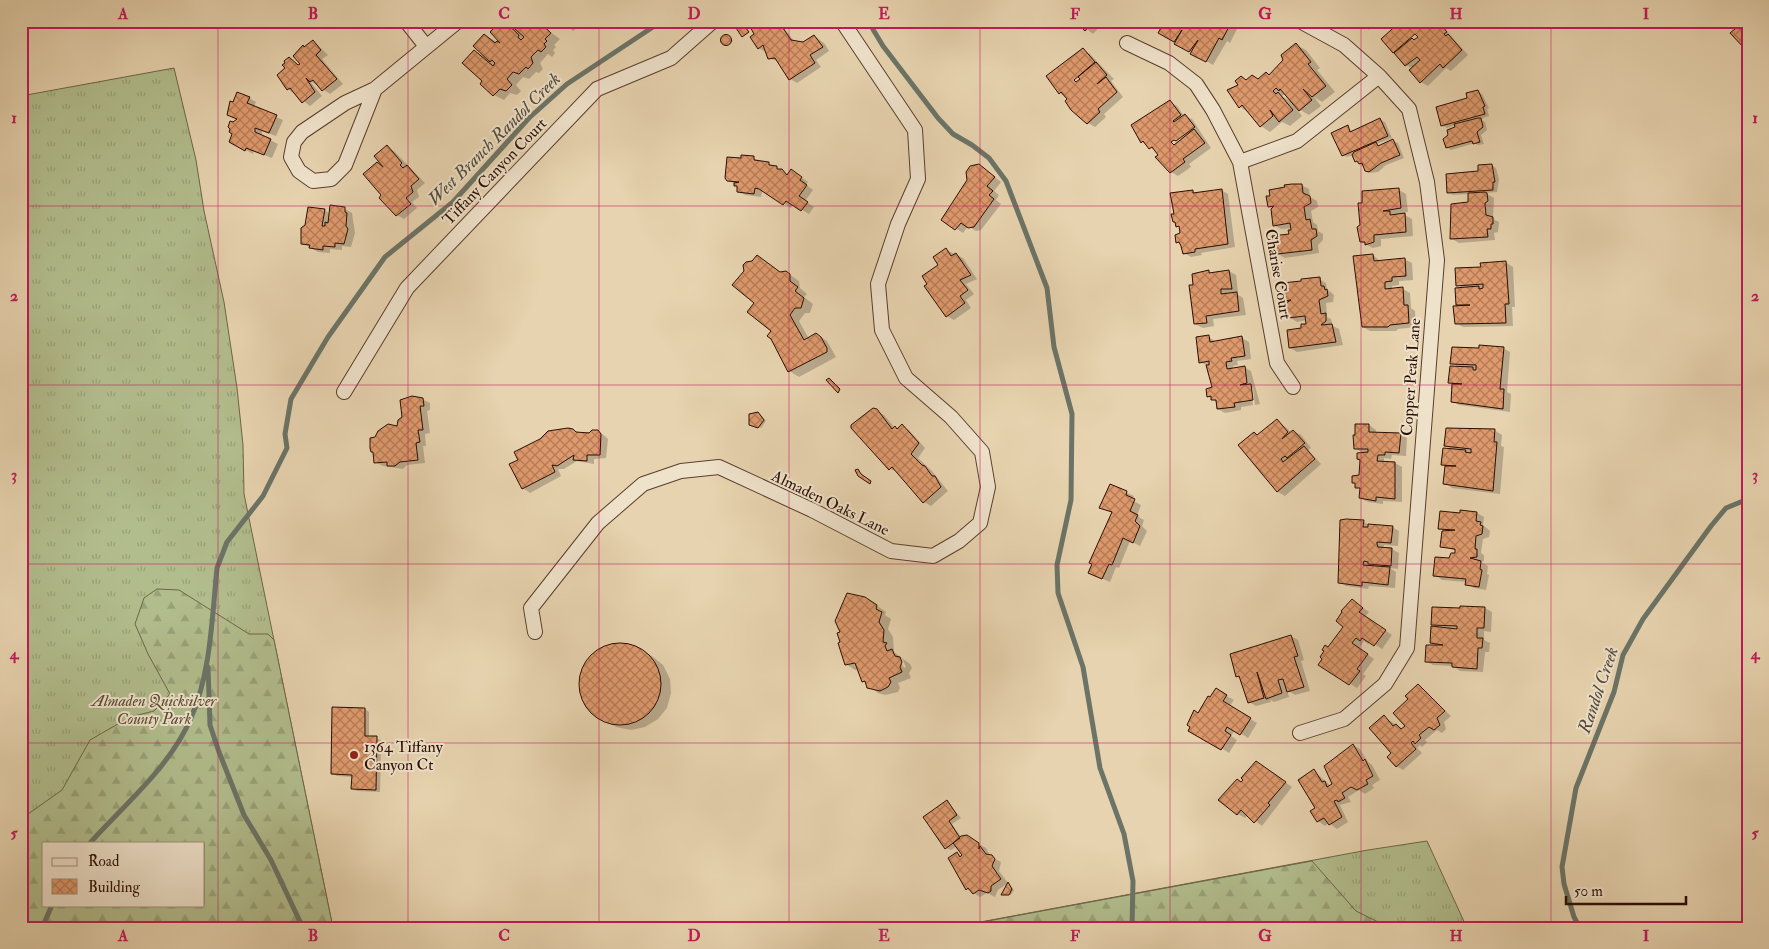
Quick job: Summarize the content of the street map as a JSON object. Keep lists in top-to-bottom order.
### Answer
{
  "streets": {
    "street": [
      "Tiffany Canyon Court",
      "Charise Court",
      "Copper Peak Lane",
      "Almaden Oaks Lane"
    ]
  },
  "water": ["West Branch Randol Creek", "Randol Creek"],
  "parks": ["Almaden Quicksilver County Park"],
  "places": ["1364 Tiffany Canyon Ct"],
  "legend": ["Road", "Building"],
  "scale_bar": "50 m",
  "grid": {
    "columns": [
      "A",
      "B",
      "C",
      "D",
      "E",
      "F",
      "G",
      "H",
      "I"
    ],
    "rows": [
      "1",
      "2",
      "3",
      "4",
      "5"
    ]
  }
}
